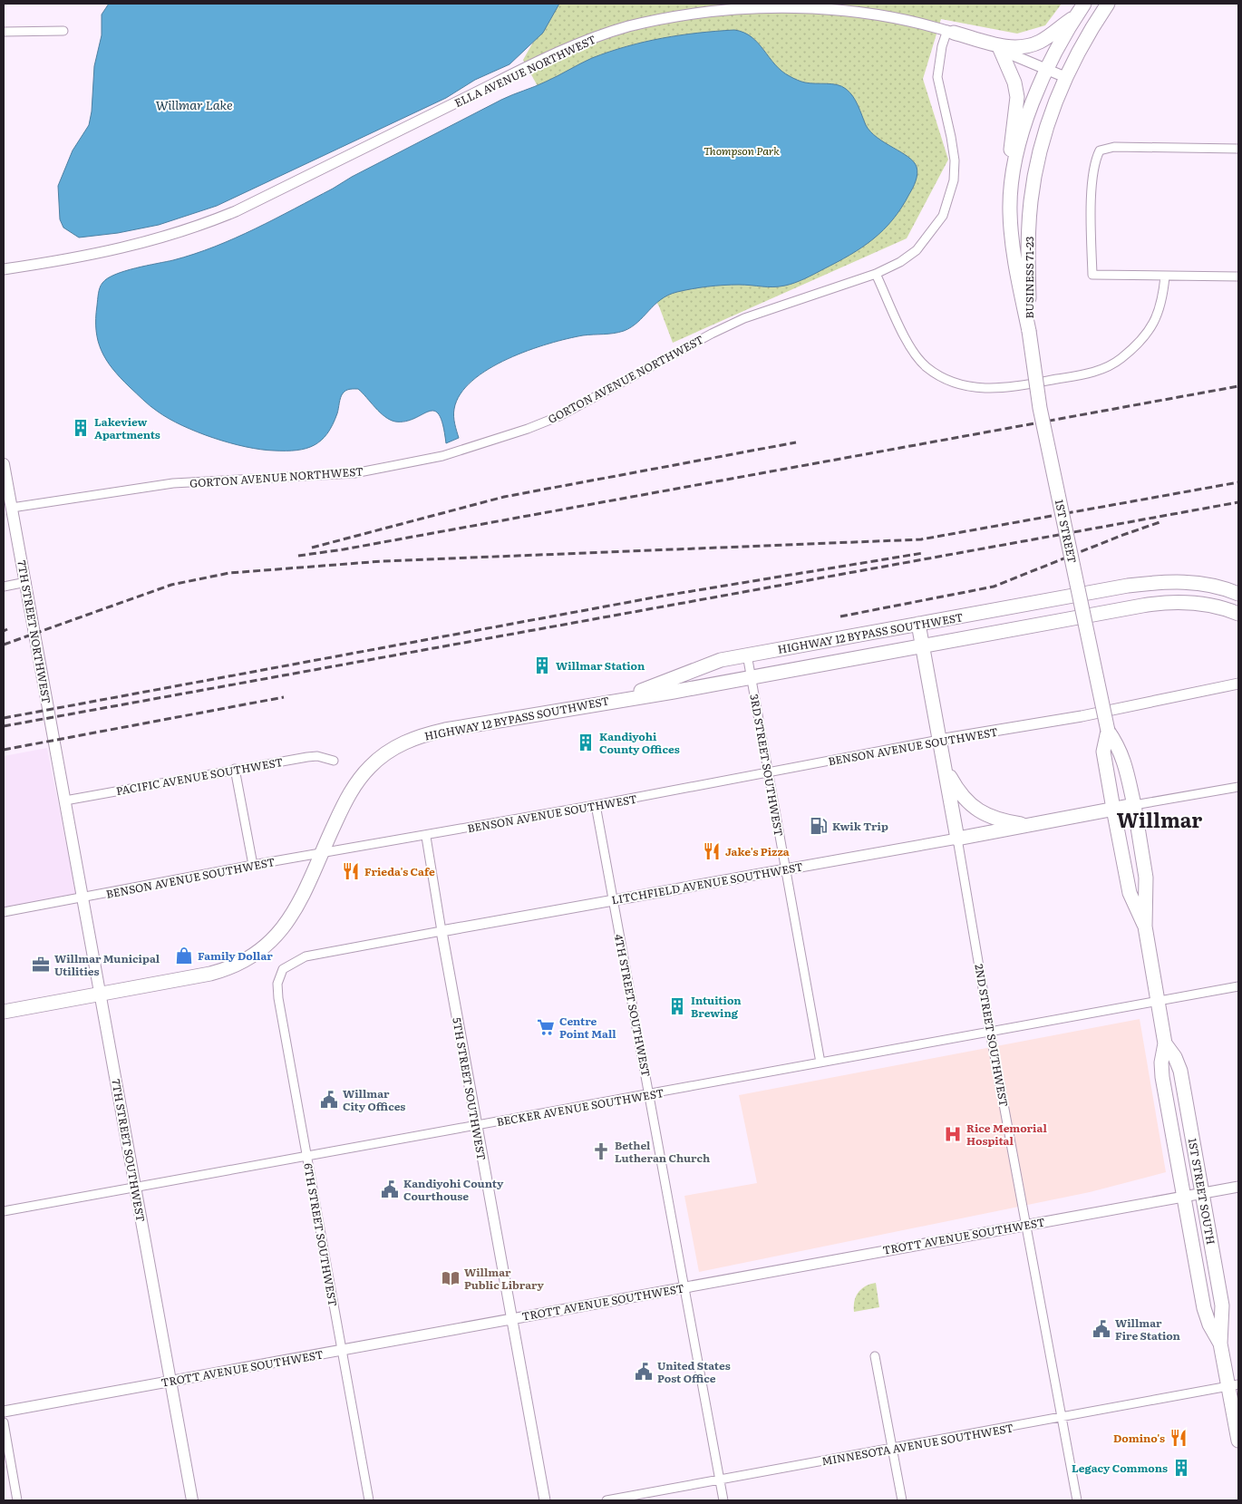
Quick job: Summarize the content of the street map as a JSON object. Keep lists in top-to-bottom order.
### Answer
{
  "streets": {
    "main road": [
      "BUSINESS 71-23",
      "1ST STREET",
      "7TH STREET NORTHWEST",
      "HIGHWAY 12 BYPASS SOUTHWEST",
      "LITCHFIELD AVENUE SOUTHWEST",
      "2ND STREET SOUTHWEST",
      "7TH STREET SOUTHWEST",
      "1ST STREET SOUTH"
    ],
    "street": [
      "ELLA AVENUE NORTHWEST",
      "GORTON AVENUE NORTHWEST",
      "BENSON AVENUE SOUTHWEST",
      "3RD STREET SOUTHWEST",
      "PACIFIC AVENUE SOUTHWEST",
      "4TH STREET SOUTHWEST",
      "5TH STREET SOUTHWEST",
      "BECKER AVENUE SOUTHWEST",
      "6TH STREET SOUTHWEST",
      "TROTT AVENUE SOUTHWEST",
      "MINNESOTA AVENUE SOUTHWEST"
    ]
  },
  "crossings": [
    ["ELLA AVENUE NORTHWEST", "BUSINESS 71-23"],
    ["ELLA AVENUE NORTHWEST", "GORTON AVENUE NORTHWEST"],
    ["BUSINESS 71-23", "1ST STREET"],
    ["GORTON AVENUE NORTHWEST", "7TH STREET NORTHWEST"],
    ["1ST STREET", "LITCHFIELD AVENUE SOUTHWEST"],
    ["1ST STREET", "1ST STREET SOUTH"],
    ["7TH STREET NORTHWEST", "PACIFIC AVENUE SOUTHWEST"],
    ["7TH STREET NORTHWEST", "7TH STREET SOUTHWEST"],
    ["HIGHWAY 12 BYPASS SOUTHWEST", "BENSON AVENUE SOUTHWEST"],
    ["HIGHWAY 12 BYPASS SOUTHWEST", "3RD STREET SOUTHWEST"],
    ["HIGHWAY 12 BYPASS SOUTHWEST", "2ND STREET SOUTHWEST"],
    ["HIGHWAY 12 BYPASS SOUTHWEST", "7TH STREET SOUTHWEST"],
    ["BENSON AVENUE SOUTHWEST", "3RD STREET SOUTHWEST"],
    ["BENSON AVENUE SOUTHWEST", "4TH STREET SOUTHWEST"],
    ["BENSON AVENUE SOUTHWEST", "2ND STREET SOUTHWEST"],
    ["BENSON AVENUE SOUTHWEST", "5TH STREET SOUTHWEST"],
    ["BENSON AVENUE SOUTHWEST", "7TH STREET SOUTHWEST"],
    ["3RD STREET SOUTHWEST", "LITCHFIELD AVENUE SOUTHWEST"],
    ["3RD STREET SOUTHWEST", "BECKER AVENUE SOUTHWEST"],
    ["PACIFIC AVENUE SOUTHWEST", "7TH STREET SOUTHWEST"],
    ["LITCHFIELD AVENUE SOUTHWEST", "4TH STREET SOUTHWEST"],
    ["LITCHFIELD AVENUE SOUTHWEST", "2ND STREET SOUTHWEST"],
    ["LITCHFIELD AVENUE SOUTHWEST", "5TH STREET SOUTHWEST"],
    ["LITCHFIELD AVENUE SOUTHWEST", "1ST STREET SOUTH"],
    ["LITCHFIELD AVENUE SOUTHWEST", "6TH STREET SOUTHWEST"],
    ["4TH STREET SOUTHWEST", "BECKER AVENUE SOUTHWEST"],
    ["4TH STREET SOUTHWEST", "TROTT AVENUE SOUTHWEST"],
    ["4TH STREET SOUTHWEST", "MINNESOTA AVENUE SOUTHWEST"],
    ["2ND STREET SOUTHWEST", "BECKER AVENUE SOUTHWEST"],
    ["2ND STREET SOUTHWEST", "TROTT AVENUE SOUTHWEST"],
    ["2ND STREET SOUTHWEST", "MINNESOTA AVENUE SOUTHWEST"],
    ["5TH STREET SOUTHWEST", "BECKER AVENUE SOUTHWEST"],
    ["5TH STREET SOUTHWEST", "TROTT AVENUE SOUTHWEST"],
    ["BECKER AVENUE SOUTHWEST", "7TH STREET SOUTHWEST"],
    ["BECKER AVENUE SOUTHWEST", "1ST STREET SOUTH"],
    ["BECKER AVENUE SOUTHWEST", "6TH STREET SOUTHWEST"],
    ["7TH STREET SOUTHWEST", "TROTT AVENUE SOUTHWEST"],
    ["1ST STREET SOUTH", "TROTT AVENUE SOUTHWEST"],
    ["1ST STREET SOUTH", "MINNESOTA AVENUE SOUTHWEST"],
    ["6TH STREET SOUTHWEST", "TROTT AVENUE SOUTHWEST"]
  ],
  "districts": ["Willmar"],
  "water": ["Willmar Lake"],
  "parks": ["Thompson Park"],
  "places": {
    "building": [
      "Lakeview Apartments",
      "Willmar Station",
      "Kandiyohi County Offices",
      "Intuition Brewing",
      "Legacy Commons"
    ],
    "fuel station": ["Kwik Trip"],
    "restaurant": ["Jake's Pizza", "Frieda's Cafe", "Domino's"],
    "shop": ["Family Dollar"],
    "office": ["Willmar Municipal Utilities"],
    "supermarket": ["Centre Point Mall"],
    "public building": [
      "Willmar City Offices",
      "Kandiyohi County Courthouse",
      "Willmar Fire Station",
      "United States Post Office"
    ],
    "hospital": ["Rice Memorial Hospital"],
    "church": ["Bethel Lutheran Church"],
    "library": ["Willmar Public Library"]
  }
}
